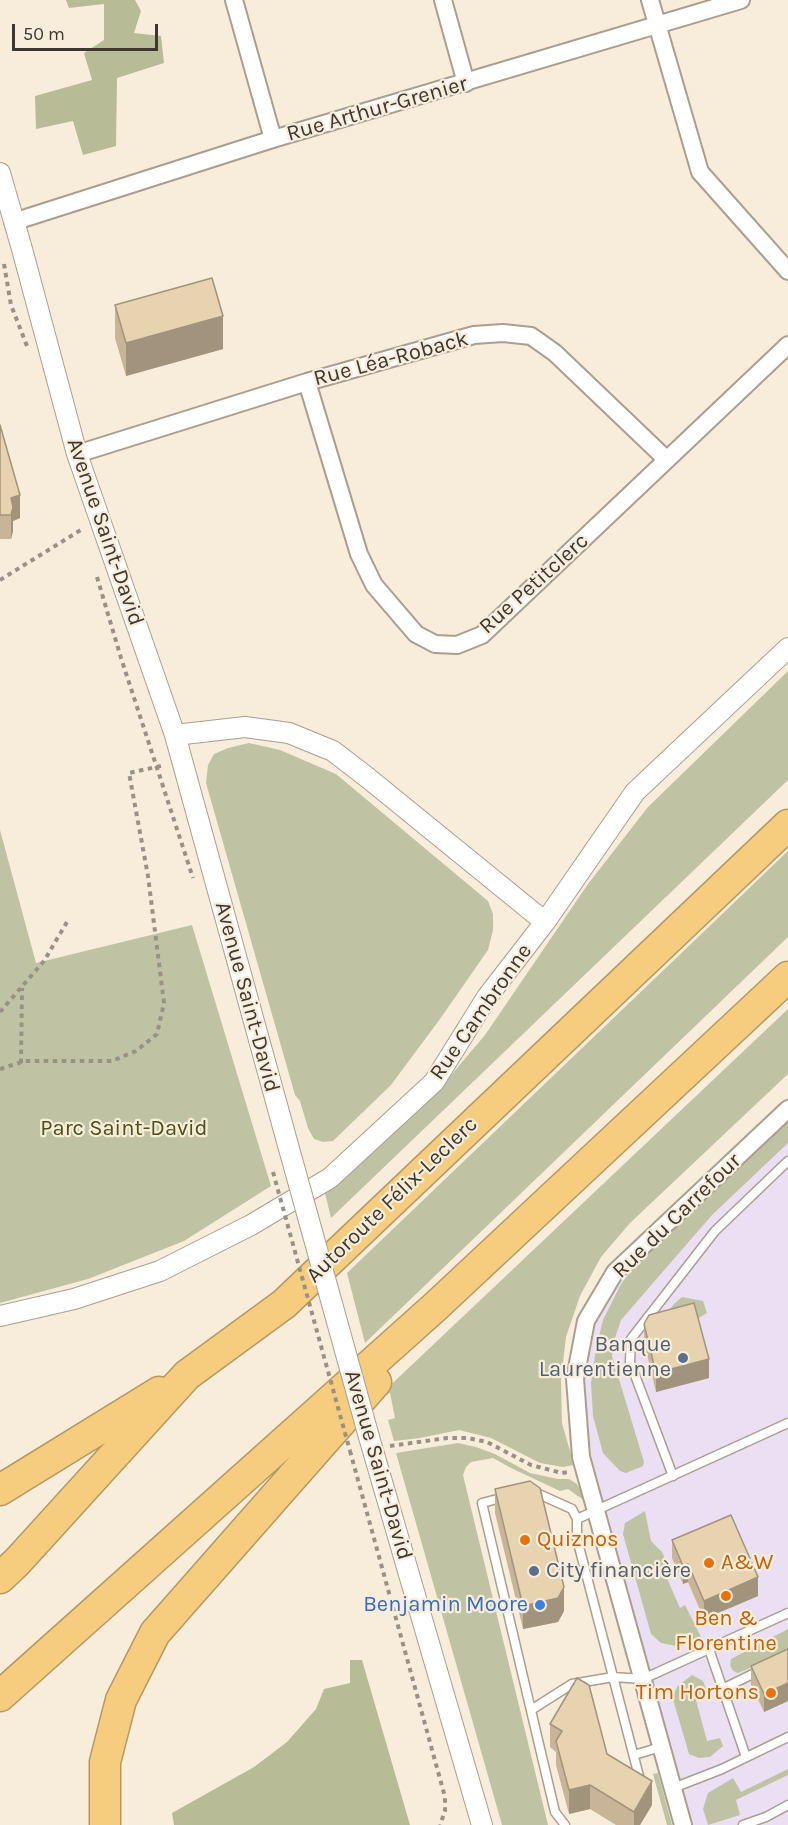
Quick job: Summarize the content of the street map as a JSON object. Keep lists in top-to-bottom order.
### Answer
{
  "streets": {
    "highway": ["Autoroute Félix-Leclerc"],
    "street": [
      "Rue Arthur-Grenier",
      "Rue Léa-Roback",
      "Avenue Saint-David",
      "Rue Petitclerc",
      "Rue Cambronne",
      "Rue du Carrefour"
    ]
  },
  "crossings": [
    ["Rue Arthur-Grenier", "Avenue Saint-David"],
    ["Rue Léa-Roback", "Avenue Saint-David"],
    ["Rue Léa-Roback", "Rue Petitclerc"]
  ],
  "parks": ["Parc Saint-David"],
  "places": [
    "Banque Laurentienne",
    "Quiznos",
    "A&W",
    "City financière",
    "Ben & Florentine",
    "Benjamin Moore",
    "Tim Hortons"
  ],
  "scale_bar": "50 m"
}
